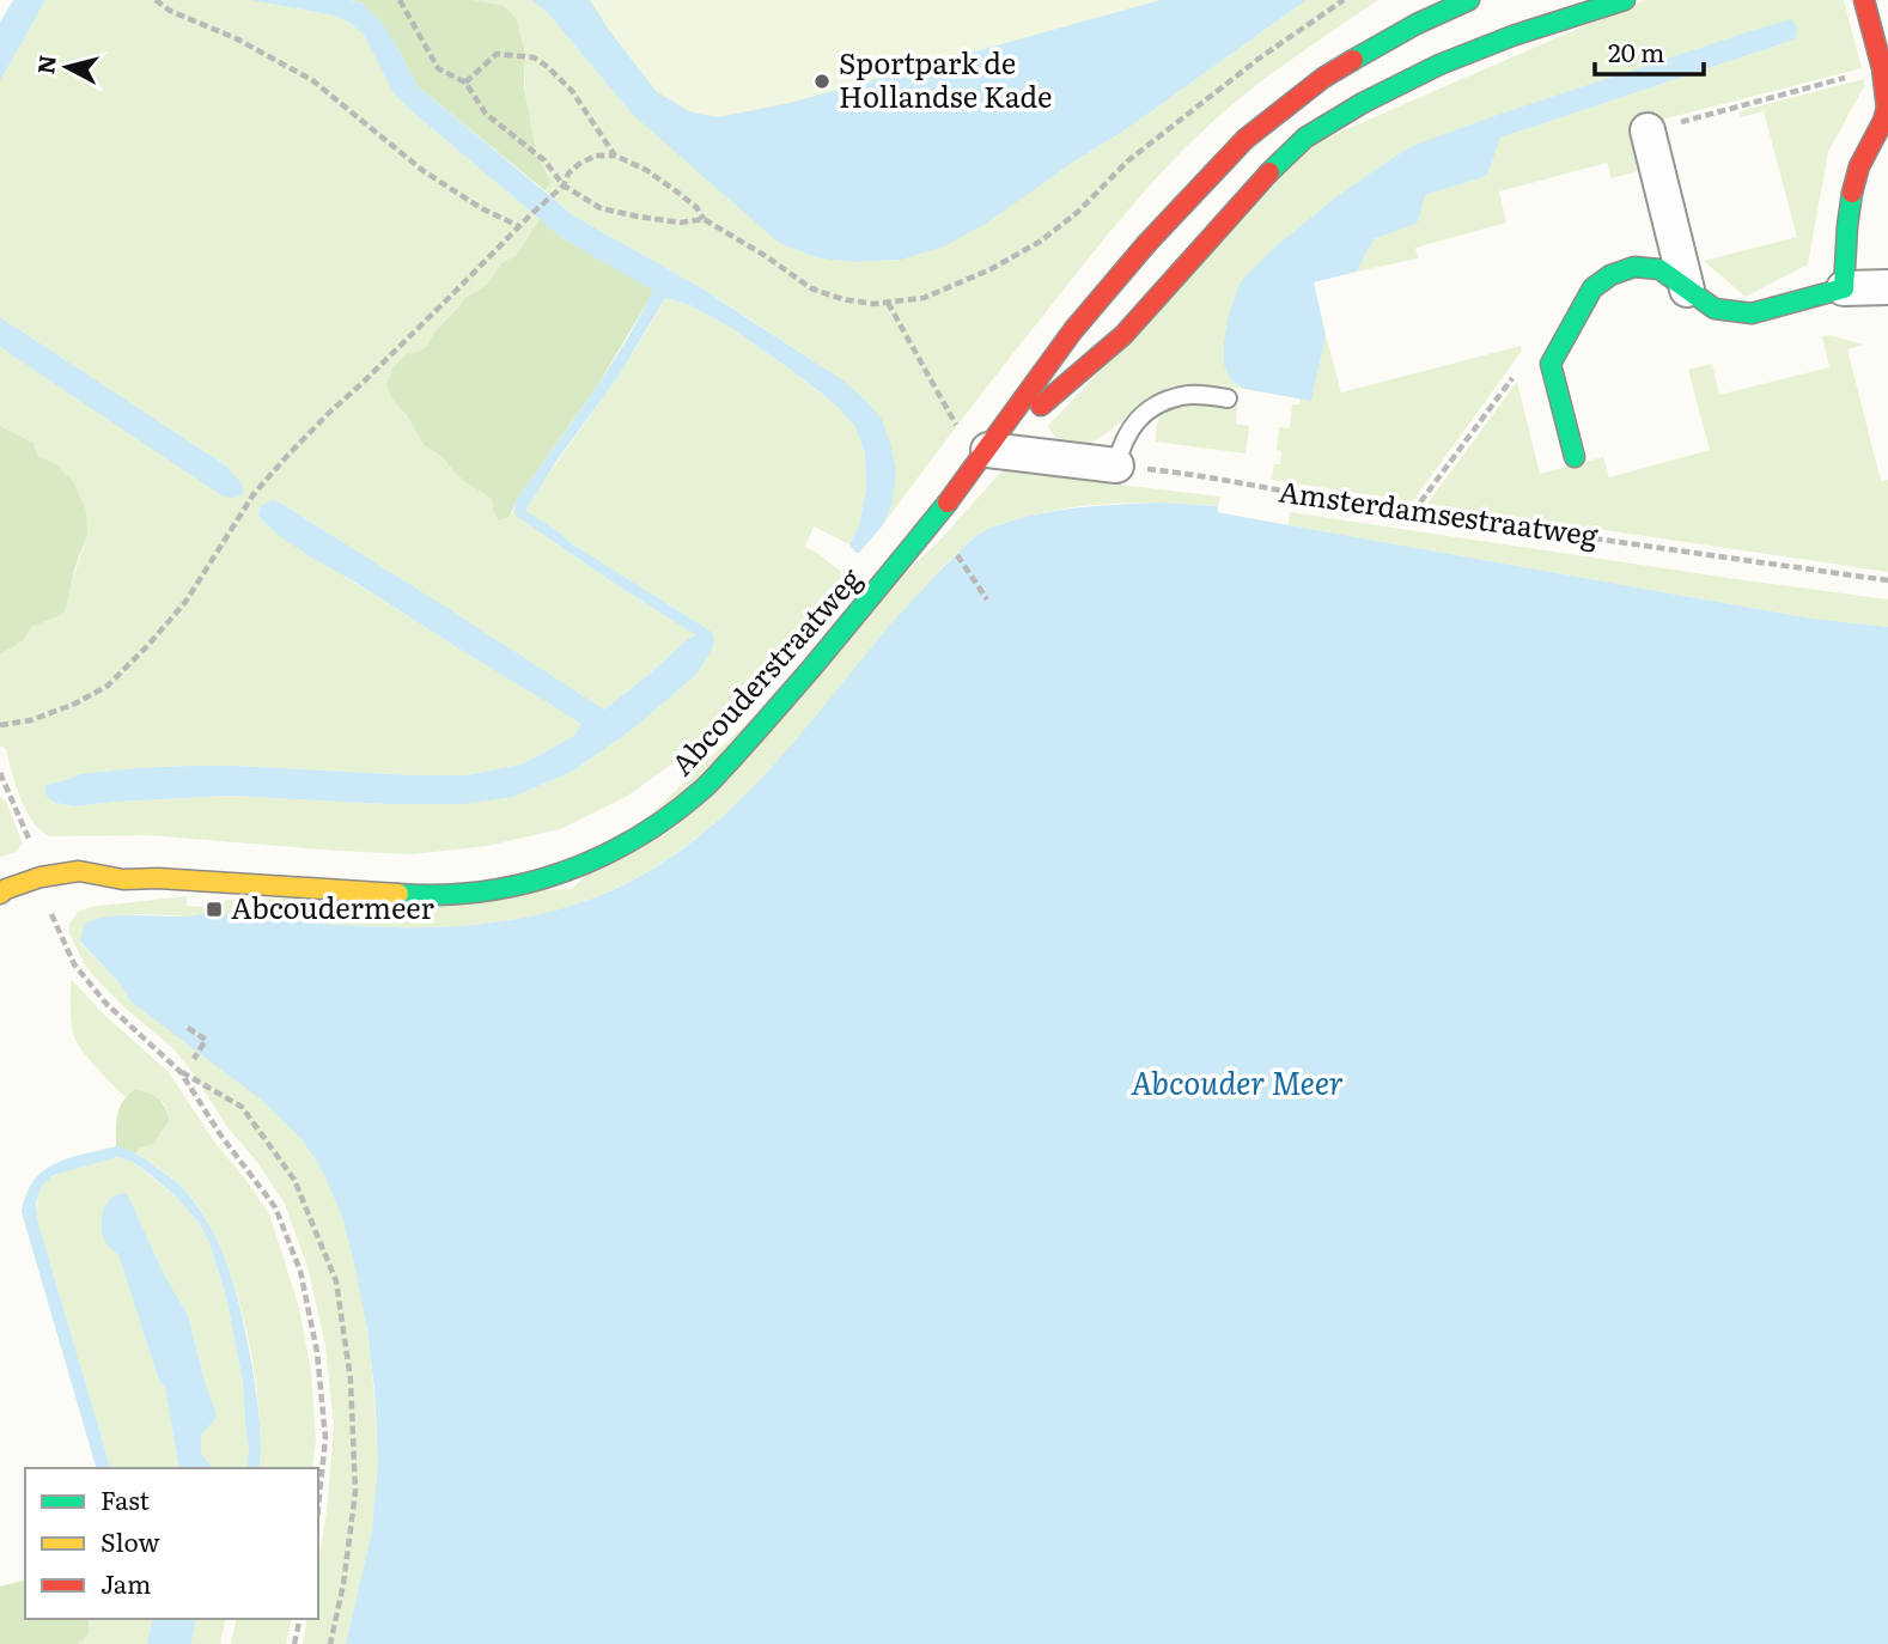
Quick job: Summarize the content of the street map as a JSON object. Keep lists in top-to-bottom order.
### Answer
{
  "streets": {
    "street": ["Abcouderstraatweg"],
    "path": ["Amsterdamsestraatweg"]
  },
  "water": ["Abcouder Meer"],
  "places": {
    "other": ["Sportpark de Hollandse Kade"],
    "transit": ["Abcoudermeer"]
  },
  "legend": ["Fast", "Slow", "Jam"],
  "scale_bar": "20 m",
  "north": "left"
}
